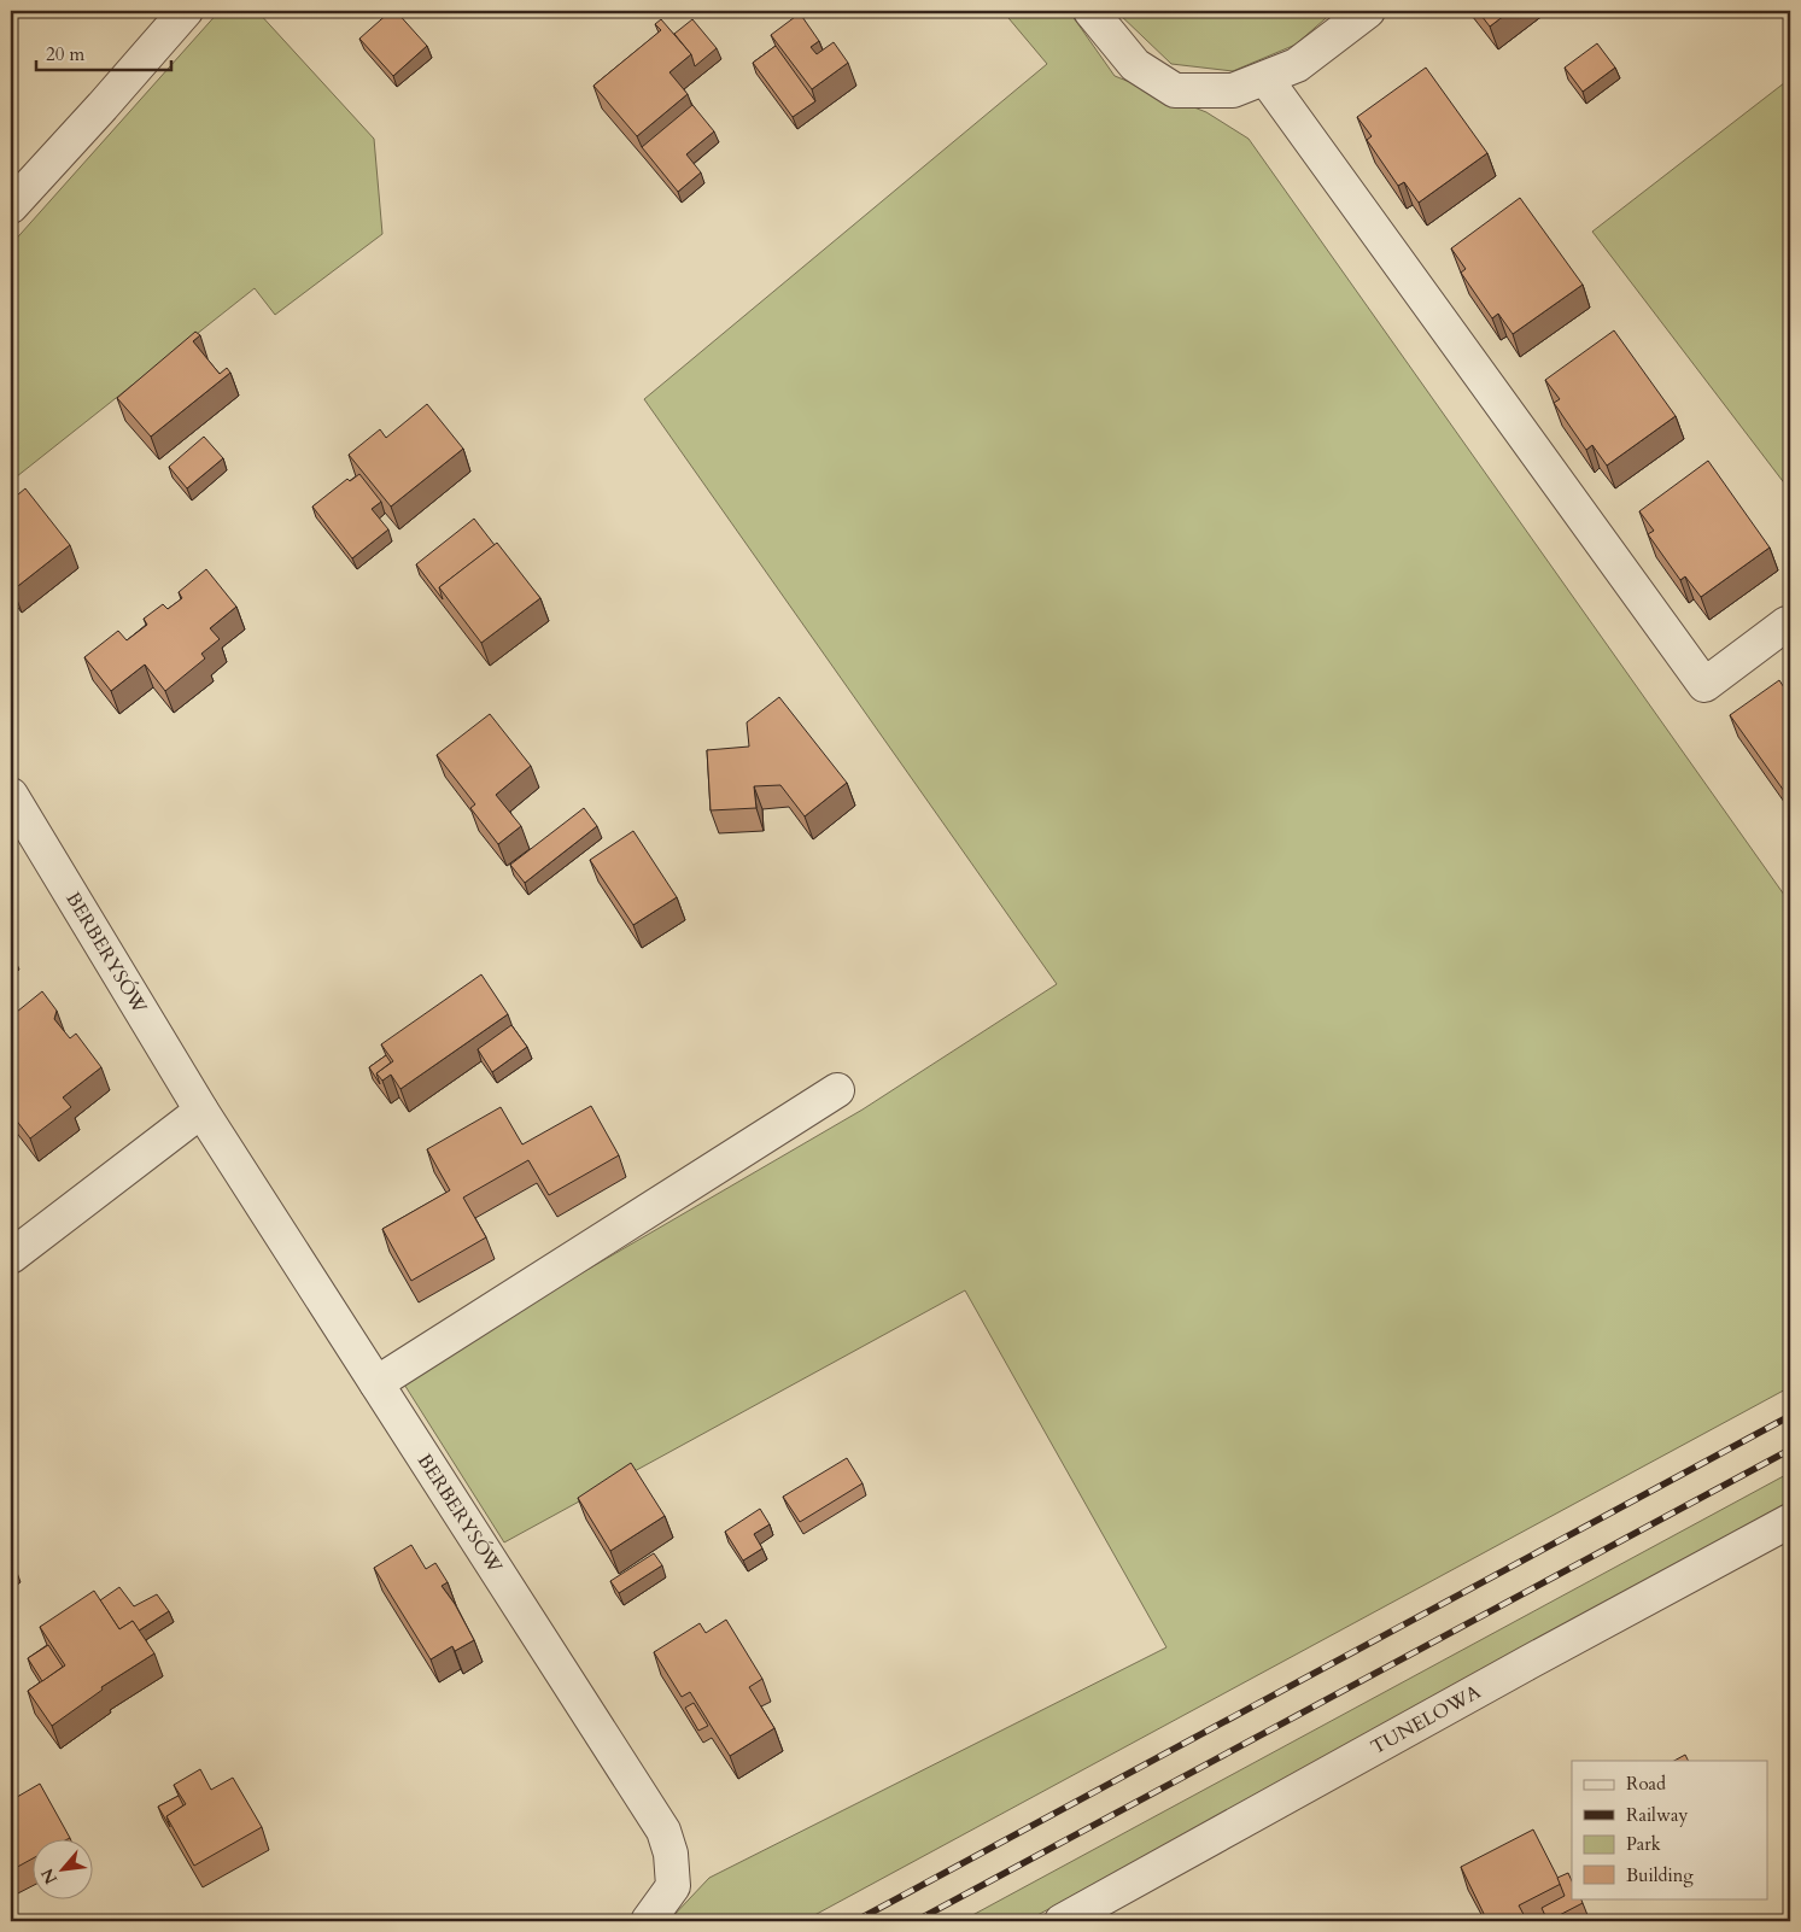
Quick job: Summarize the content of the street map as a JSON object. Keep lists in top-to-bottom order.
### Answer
{
  "streets": {
    "street": ["BERBERYSÓW", "TUNELOWA"]
  },
  "legend": [
    "Road",
    "Railway",
    "Park",
    "Building"
  ],
  "scale_bar": "20 m",
  "north": "bottom left"
}
